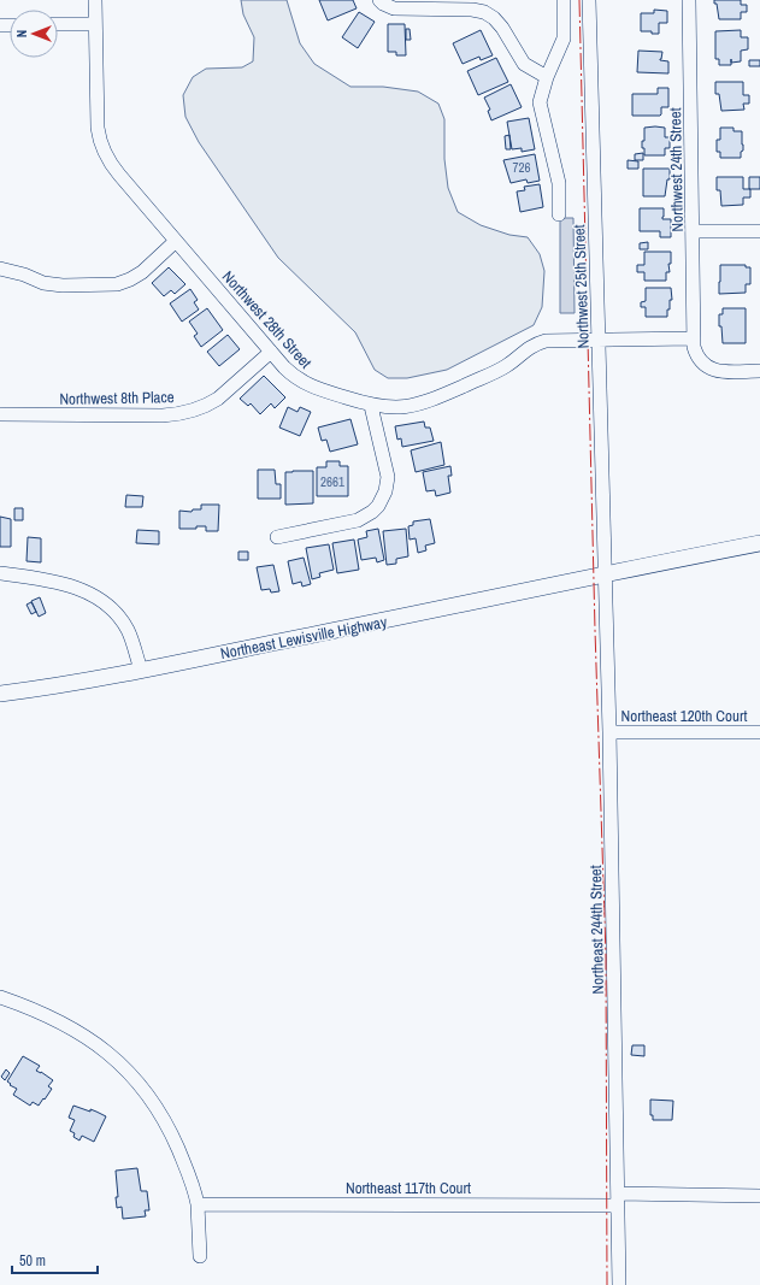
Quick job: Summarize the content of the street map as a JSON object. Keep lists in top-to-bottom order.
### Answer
{
  "streets": {
    "main road": ["Northeast Lewisville Highway"],
    "street": [
      "Northwest 24th Street",
      "Northwest 25th Street",
      "Northwest 28th Street",
      "Northwest 8th Place",
      "Northeast 120th Court",
      "Northeast 244th Street",
      "Northeast 117th Court"
    ]
  },
  "crossings": [
    ["Northwest 24th Street", "Northwest 28th Street"],
    ["Northwest 25th Street", "Northwest 28th Street"],
    ["Northwest 25th Street", "Northeast Lewisville Highway"],
    ["Northwest 25th Street", "Northeast 244th Street"],
    ["Northwest 28th Street", "Northwest 8th Place"],
    ["Northeast Lewisville Highway", "Northeast 244th Street"],
    ["Northeast 120th Court", "Northeast 244th Street"],
    ["Northeast 244th Street", "Northeast 117th Court"]
  ],
  "house_numbers": ["726", "2661"],
  "scale_bar": "50 m",
  "north": "left"
}
